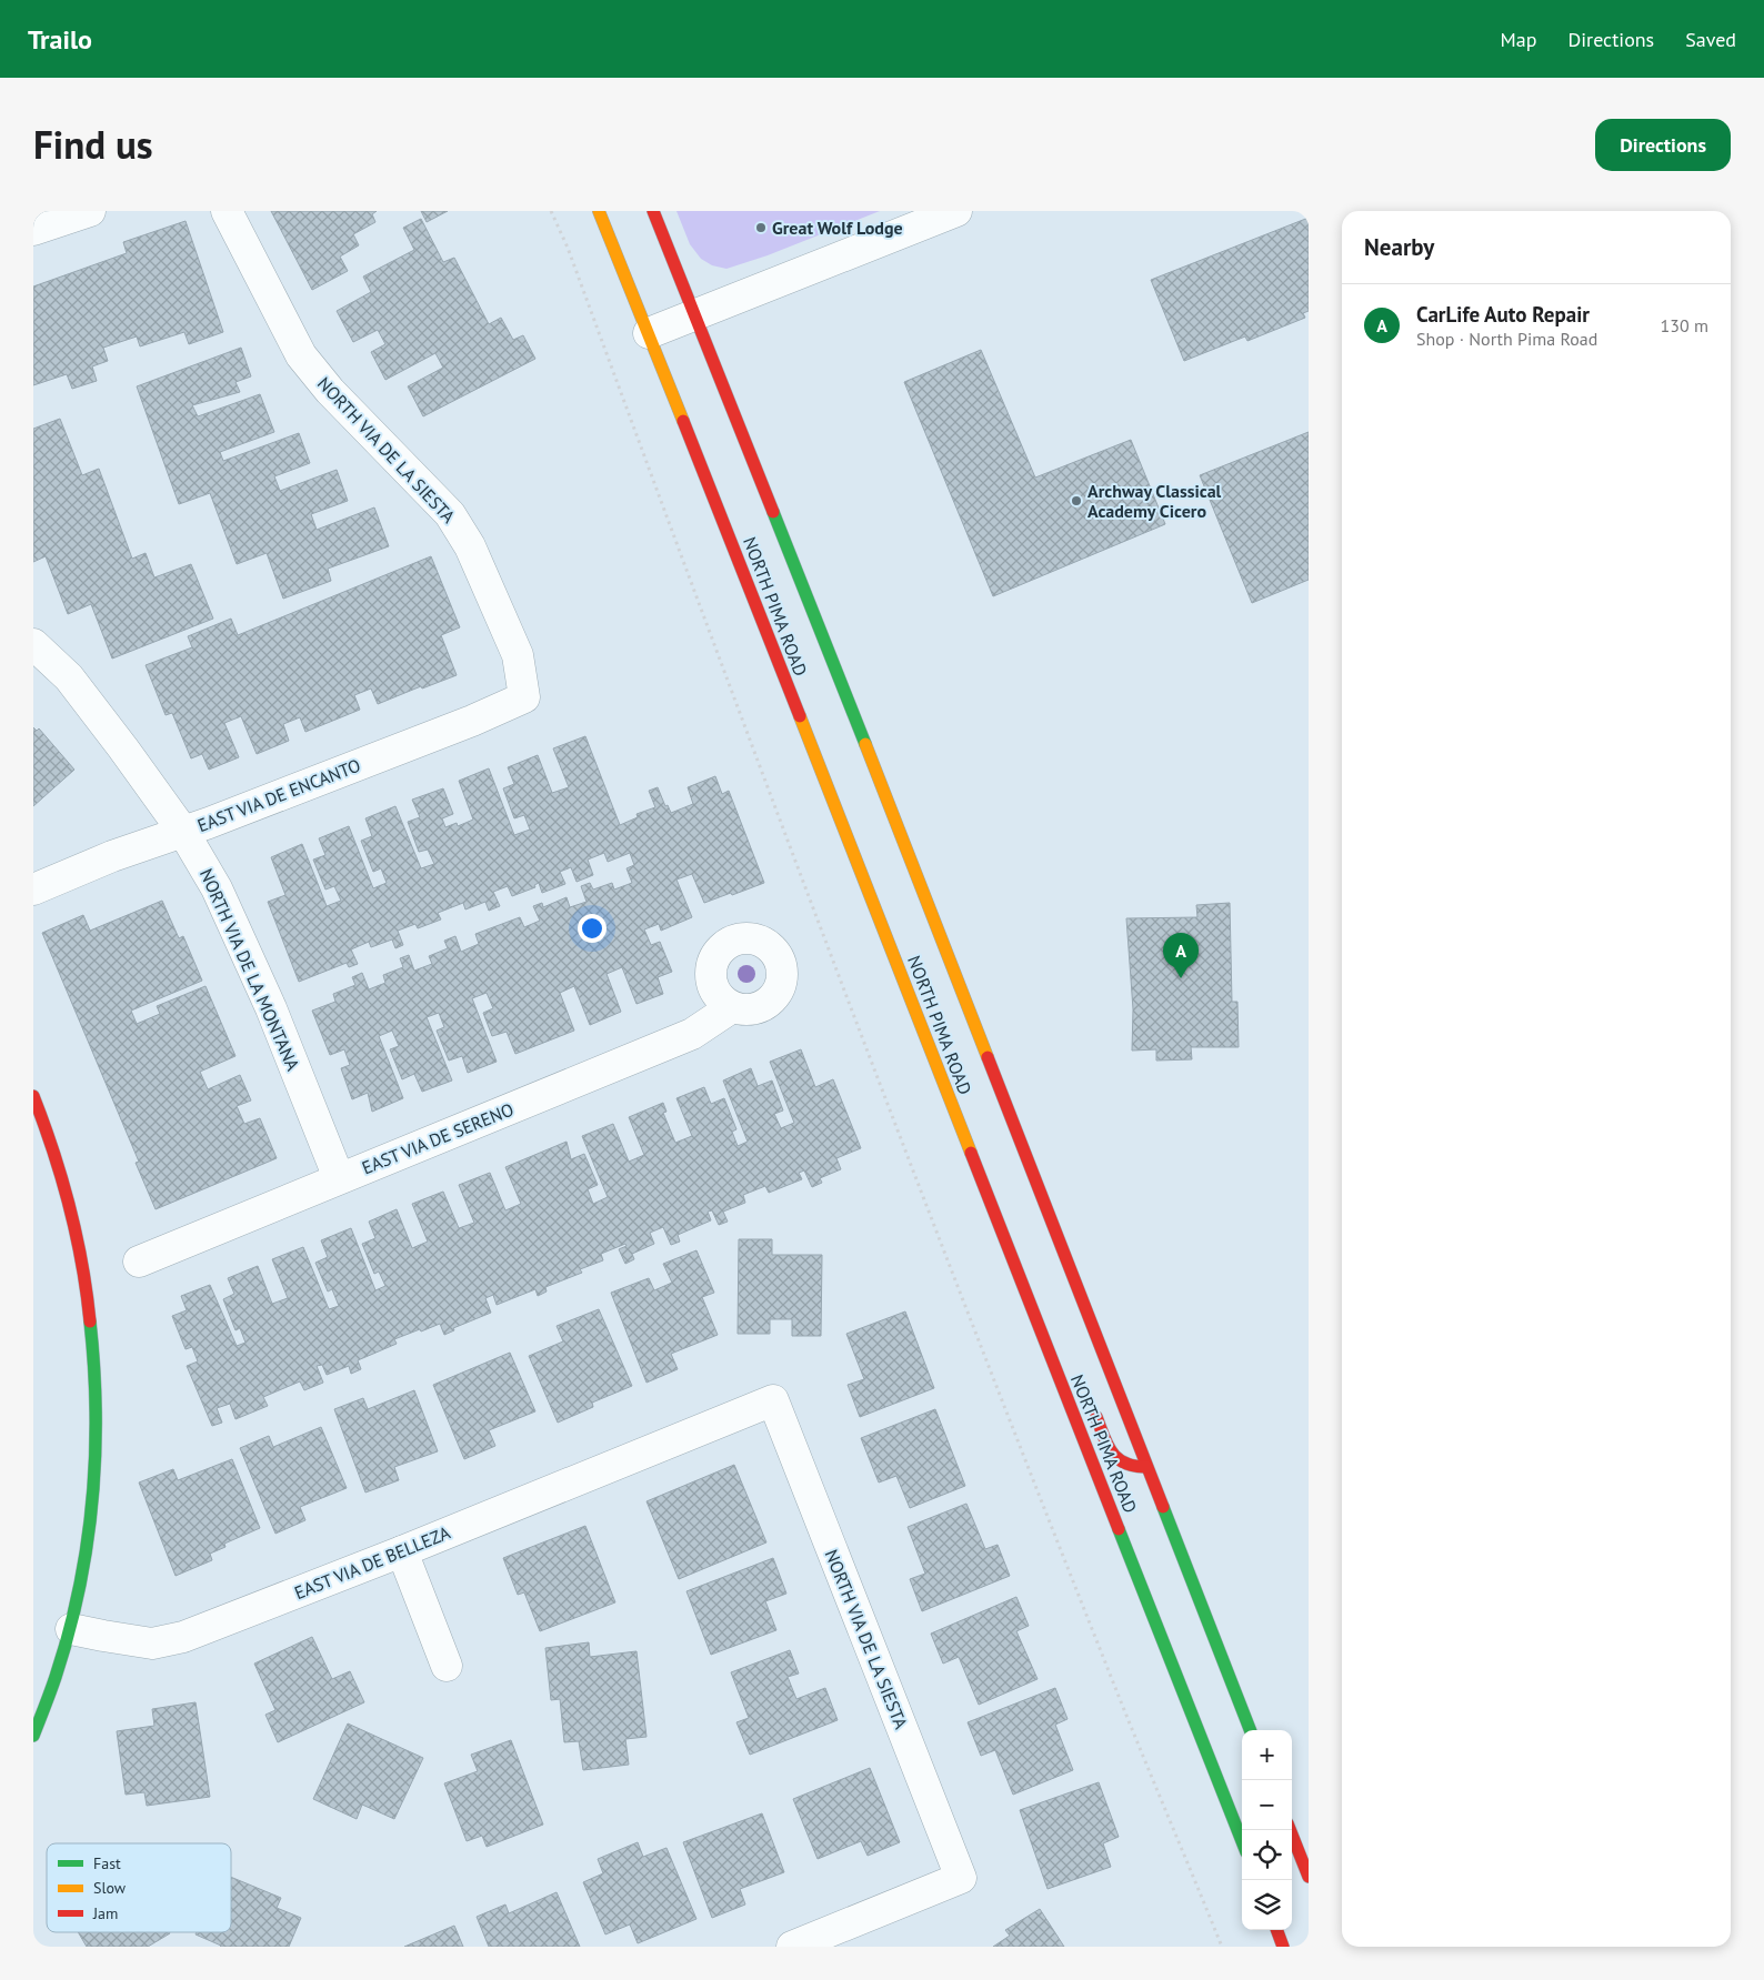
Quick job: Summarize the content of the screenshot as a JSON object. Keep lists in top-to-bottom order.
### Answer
{
  "streets": {
    "main road": ["NORTH PIMA ROAD"],
    "street": [
      "NORTH VIA DE LA SIESTA",
      "EAST VIA DE ENCANTO",
      "NORTH VIA DE LA MONTANA",
      "EAST VIA DE SERENO",
      "EAST VIA DE BELLEZA"
    ]
  },
  "crossings": [
    ["NORTH VIA DE LA SIESTA", "EAST VIA DE ENCANTO"],
    ["NORTH VIA DE LA SIESTA", "EAST VIA DE BELLEZA"],
    ["EAST VIA DE ENCANTO", "NORTH VIA DE LA MONTANA"],
    ["NORTH VIA DE LA MONTANA", "EAST VIA DE SERENO"]
  ],
  "places": ["Great Wolf Lodge", "Archway Classical Academy Cicero"],
  "legend": ["Fast", "Slow", "Jam"],
  "page": {
    "header": "Trailo",
    "nav": ["Map", "Directions", "Saved"],
    "title": "Find us",
    "buttons": "Directions",
    "heading": "Nearby",
    "list": [
      {
        "mark": "A",
        "name": "CarLife Auto Repair",
        "note": "Shop · North Pima Road",
        "value": "130 m"
      }
    ],
    "pins": "A",
    "map_buttons": ["+", "−"]
  }
}
